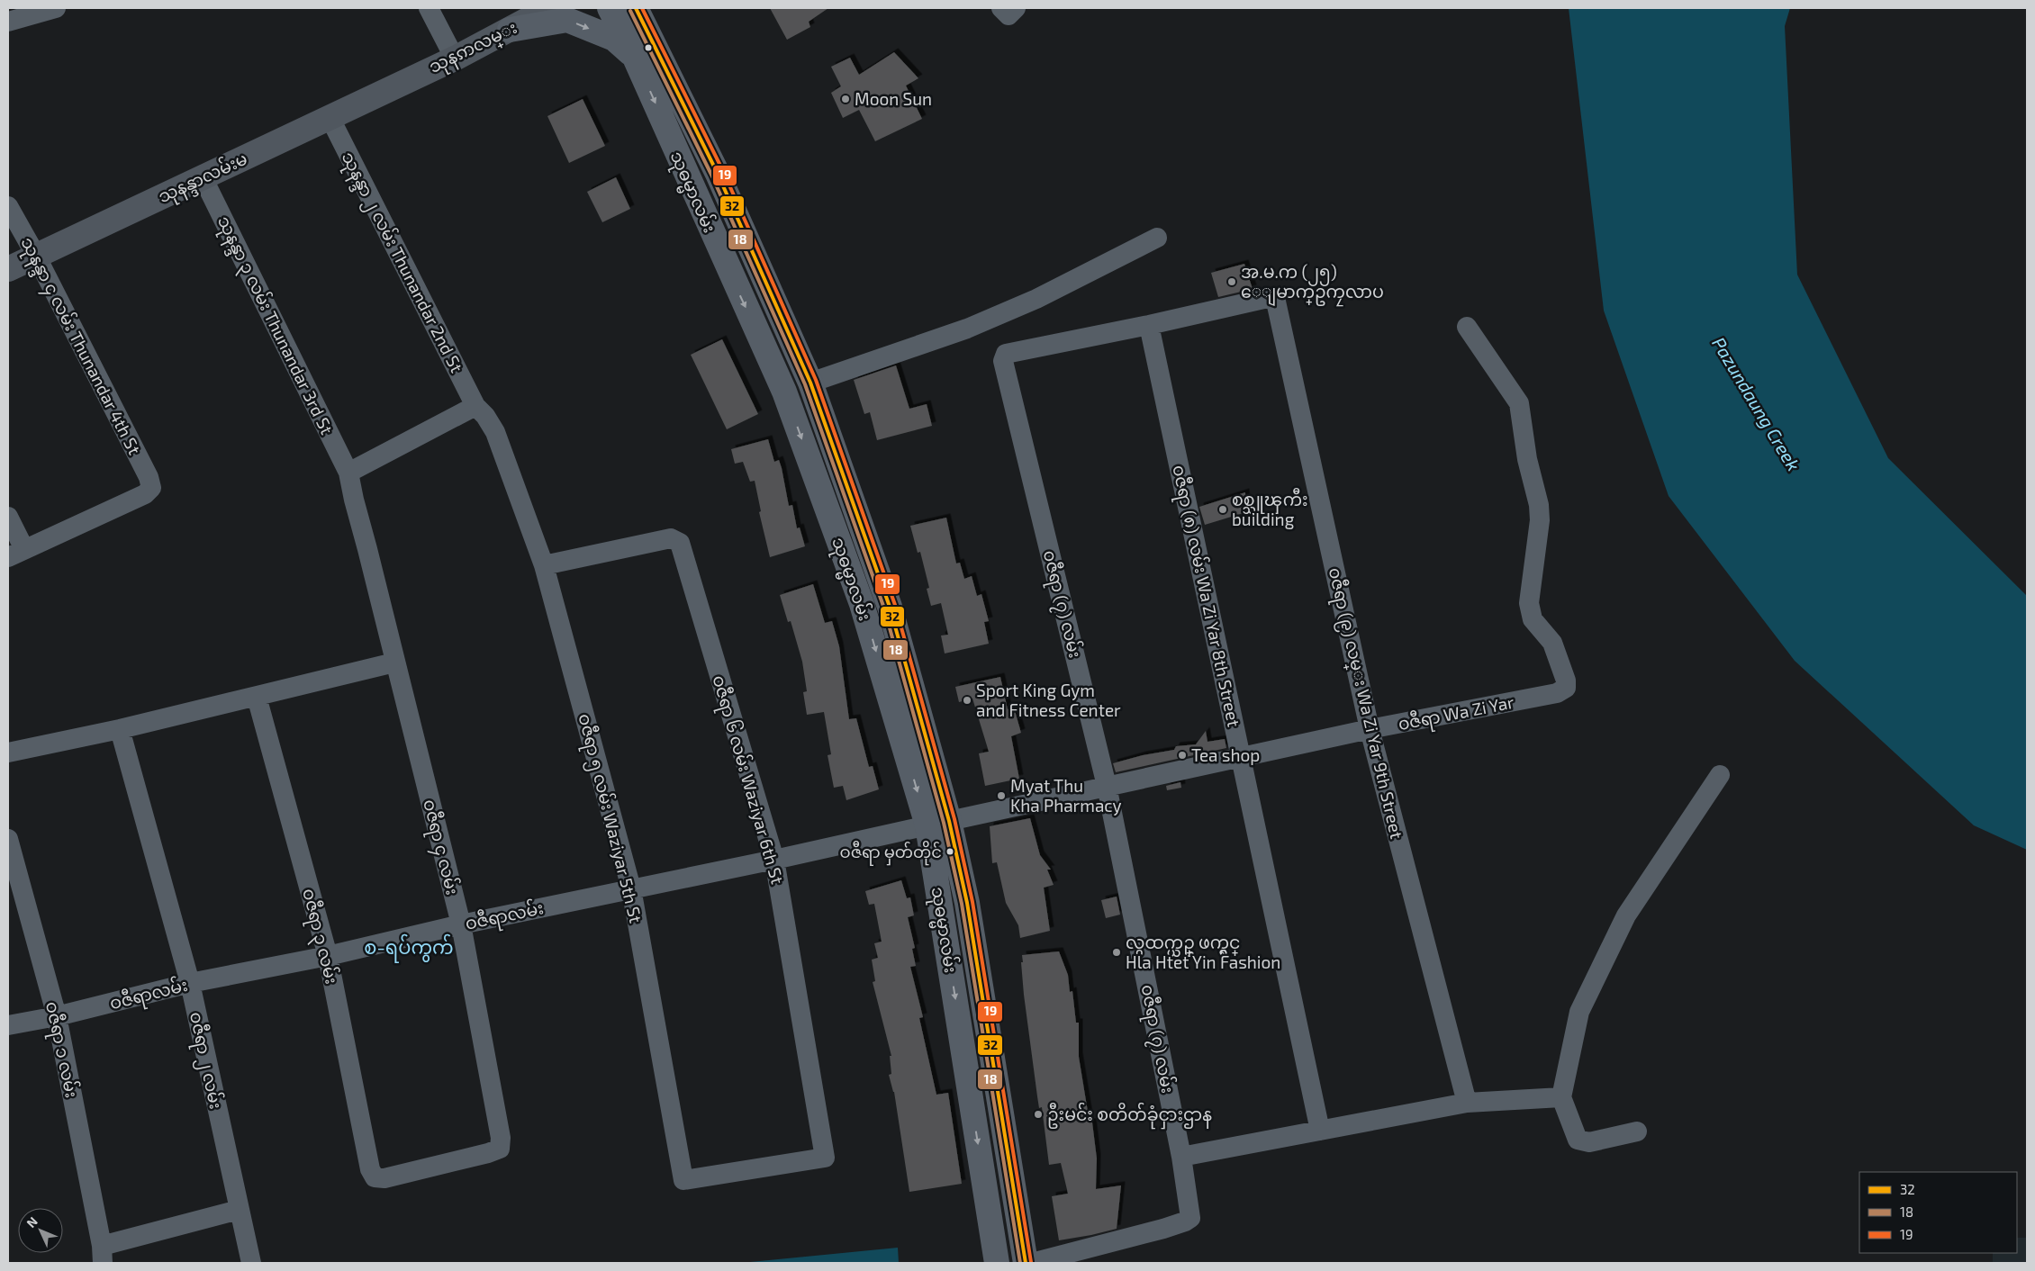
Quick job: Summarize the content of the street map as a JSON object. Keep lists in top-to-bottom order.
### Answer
{
  "streets": {
    "main road": ["သုဓမ္မာလမ်း"],
    "street": [
      "သုနၵာလမ္း",
      "သုနန္ဒာလမ်းမ",
      "သုနန္ဒာ ၂ လမ်း Thunandar 2nd St",
      "သုနန္ဒာ ၃ လမ်း Thunandar 3rd St",
      "သုနန္ဒာ ၄ လမ်း Thunandar 4th St",
      "၀ဇီရာ (၈) လမ်း Wa Zi Yar 8th Street",
      "၀ဇီရာ (၇) လမ်း",
      "၀ဇီရာ (၉) လမ္း Wa Zi Yar 9th Street",
      "၀ဇီရာ Wa Zi Yar",
      "ဝဇီရာ ၆ လမ်း Waziyar 6th St",
      "ဝဇီရာ ၅ လမ်း Waziyar 5th St",
      "ဝဇီရာ ၄ လမ်း",
      "ဝဇီရာလမ်း",
      "ဝဇီရာ ၃ လမ်း",
      "ဝဇီရာ ၁ လမ်း",
      "ဝဇီရာ ၂ လမ်း"
    ]
  },
  "crossings": [
    ["သုနၵာလမ္း", "သုနန္ဒာလမ်းမ"],
    ["သုနန္ဒာလမ်းမ", "သုနန္ဒာ ၂ လမ်း Thunandar 2nd St"],
    ["သုနန္ဒာလမ်းမ", "သုနန္ဒာ ၃ လမ်း Thunandar 3rd St"],
    ["သုနန္ဒာလမ်းမ", "သုနန္ဒာ ၄ လမ်း Thunandar 4th St"],
    ["သုဓမ္မာလမ်း", "၀ဇီရာ Wa Zi Yar"],
    ["သုဓမ္မာလမ်း", "ဝဇီရာလမ်း"],
    ["သုနန္ဒာ ၂ လမ်း Thunandar 2nd St", "ဝဇီရာ ၆ လမ်း Waziyar 6th St"],
    ["သုနန္ဒာ ၂ လမ်း Thunandar 2nd St", "ဝဇီရာ ၅ လမ်း Waziyar 5th St"],
    ["သုနန္ဒာ ၃ လမ်း Thunandar 3rd St", "ဝဇီရာ ၄ လမ်း"],
    ["၀ဇီရာ (၈) လမ်း Wa Zi Yar 8th Street", "၀ဇီရာ (၇) လမ်း"],
    ["၀ဇီရာ (၈) လမ်း Wa Zi Yar 8th Street", "၀ဇီရာ (၉) လမ္း Wa Zi Yar 9th Street"],
    ["၀ဇီရာ (၈) လမ်း Wa Zi Yar 8th Street", "၀ဇီရာ Wa Zi Yar"],
    ["၀ဇီရာ (၇) လမ်း", "၀ဇီရာ (၉) လမ္း Wa Zi Yar 9th Street"],
    ["၀ဇီရာ (၇) လမ်း", "၀ဇီရာ Wa Zi Yar"],
    ["၀ဇီရာ (၉) လမ္း Wa Zi Yar 9th Street", "၀ဇီရာ Wa Zi Yar"],
    ["၀ဇီရာ Wa Zi Yar", "ဝဇီရာလမ်း"],
    ["ဝဇီရာ ၆ လမ်း Waziyar 6th St", "ဝဇီရာ ၅ လမ်း Waziyar 5th St"],
    ["ဝဇီရာ ၆ လမ်း Waziyar 6th St", "ဝဇီရာလမ်း"],
    ["ဝဇီရာ ၅ လမ်း Waziyar 5th St", "ဝဇီရာလမ်း"],
    ["ဝဇီရာ ၄ လမ်း", "ဝဇီရာလမ်း"],
    ["ဝဇီရာ ၄ လမ်း", "ဝဇီရာ ၃ လမ်း"],
    ["ဝဇီရာလမ်း", "ဝဇီရာ ၃ လမ်း"],
    ["ဝဇီရာလမ်း", "ဝဇီရာ ၁ လမ်း"],
    ["ဝဇီရာလမ်း", "ဝဇီရာ ၂ လမ်း"]
  ],
  "districts": ["စ-ရပ်ကွက်"],
  "water": ["Pazundaung Creek"],
  "places": [
    "Moon Sun",
    "အ.မ.က (၂၅) ေျမာက္ဥကၠလာပ",
    "စစ္သူၾကီး building",
    "Sport King Gym and Fitness Center",
    "Tea shop",
    "Myat Thu Kha Pharmacy",
    "ဝဇီရာ မှတ်တိုင်",
    "လွထက္ယဥ္ ဖက္ရွင္ Hla Htet Yin Fashion",
    "ဦးမင်း စတိတ်ခုံငှားဌာန"
  ],
  "lines": ["transit line 32", "transit line 19", "transit line 18"],
  "legend": ["32", "18", "19"],
  "north": "top left"
}
